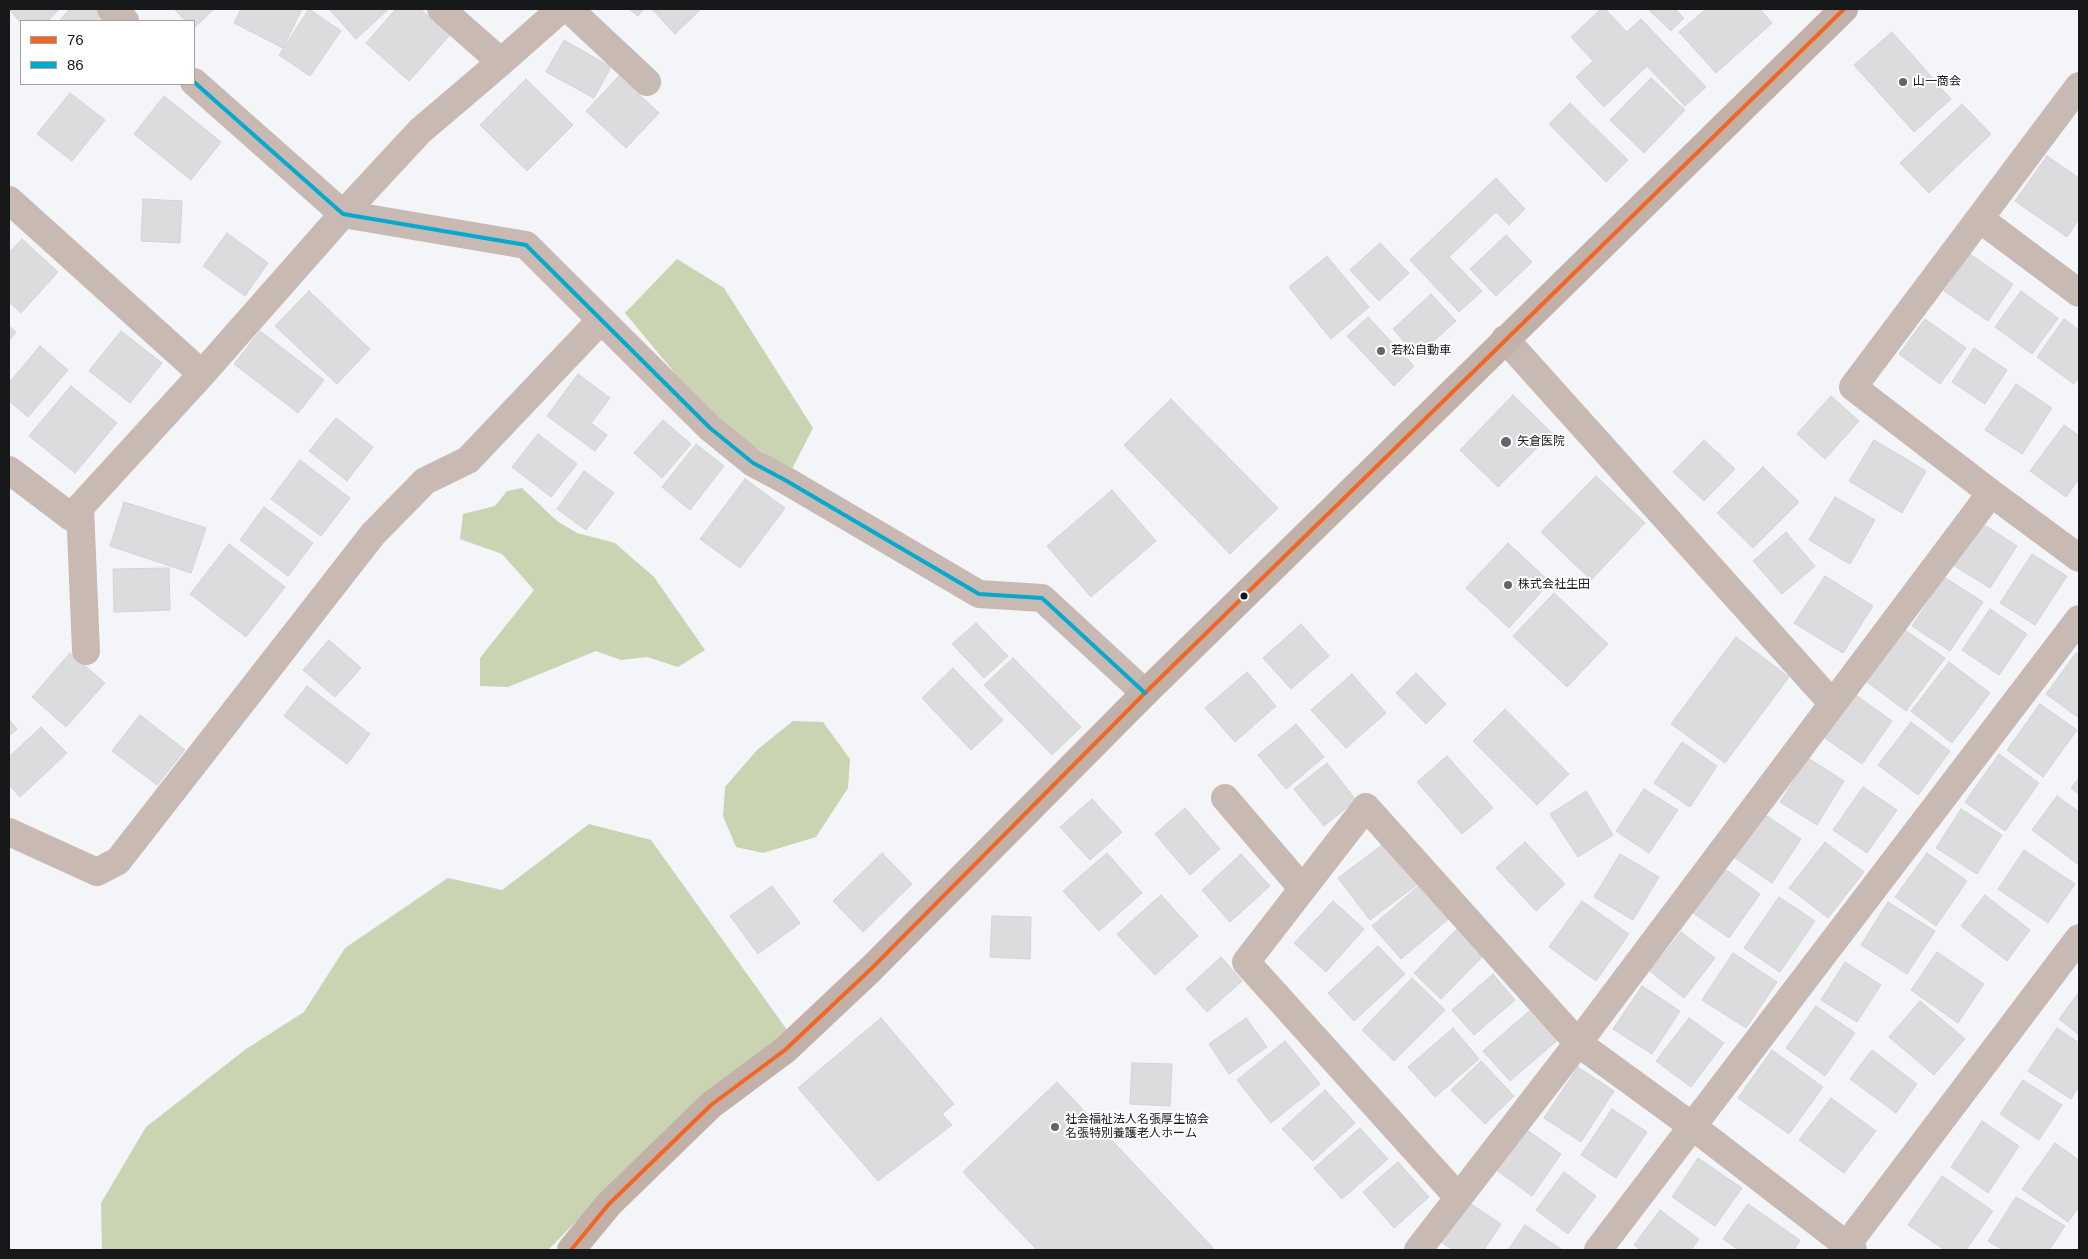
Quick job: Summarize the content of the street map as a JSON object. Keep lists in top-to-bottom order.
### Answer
{
  "places": [
    "山一商会",
    "若松自動車",
    "矢倉医院",
    "株式会社生田",
    "社会福祉法人名張厚生協会 名張特別養護老人ホーム"
  ],
  "lines": ["transit line 76", "transit line 86"],
  "legend": ["76", "86"]
}
